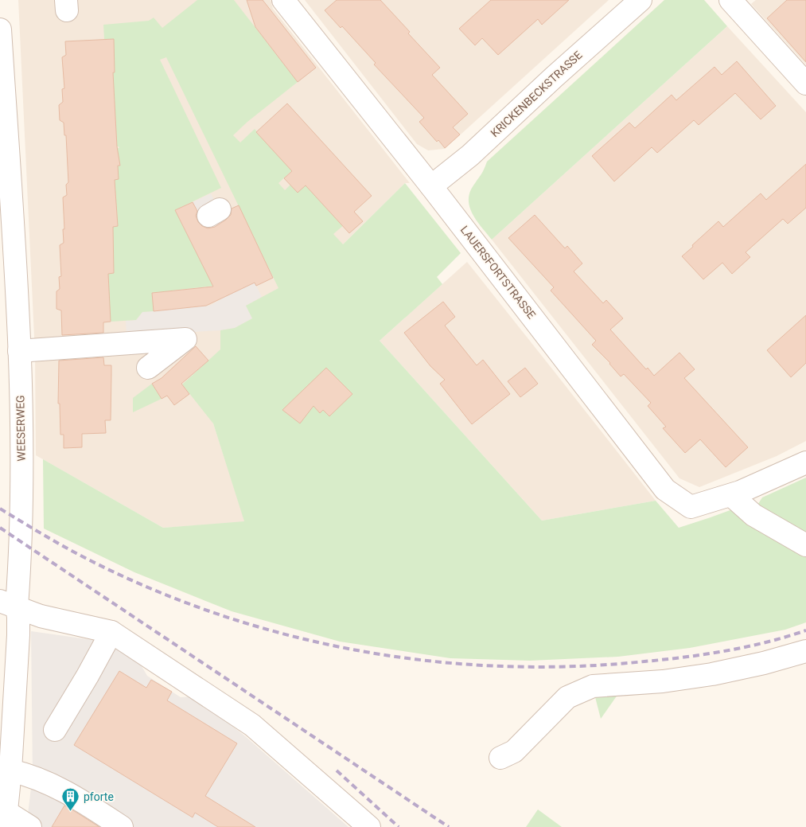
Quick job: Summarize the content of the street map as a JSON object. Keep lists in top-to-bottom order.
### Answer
{
  "streets": {
    "street": ["KRICKENBECKSTRASSE", "LAUERSFORTSTRASSE", "WEESERWEG"]
  },
  "crossings": [
    ["KRICKENBECKSTRASSE", "LAUERSFORTSTRASSE"]
  ],
  "places": {
    "building": ["pforte"]
  }
}
